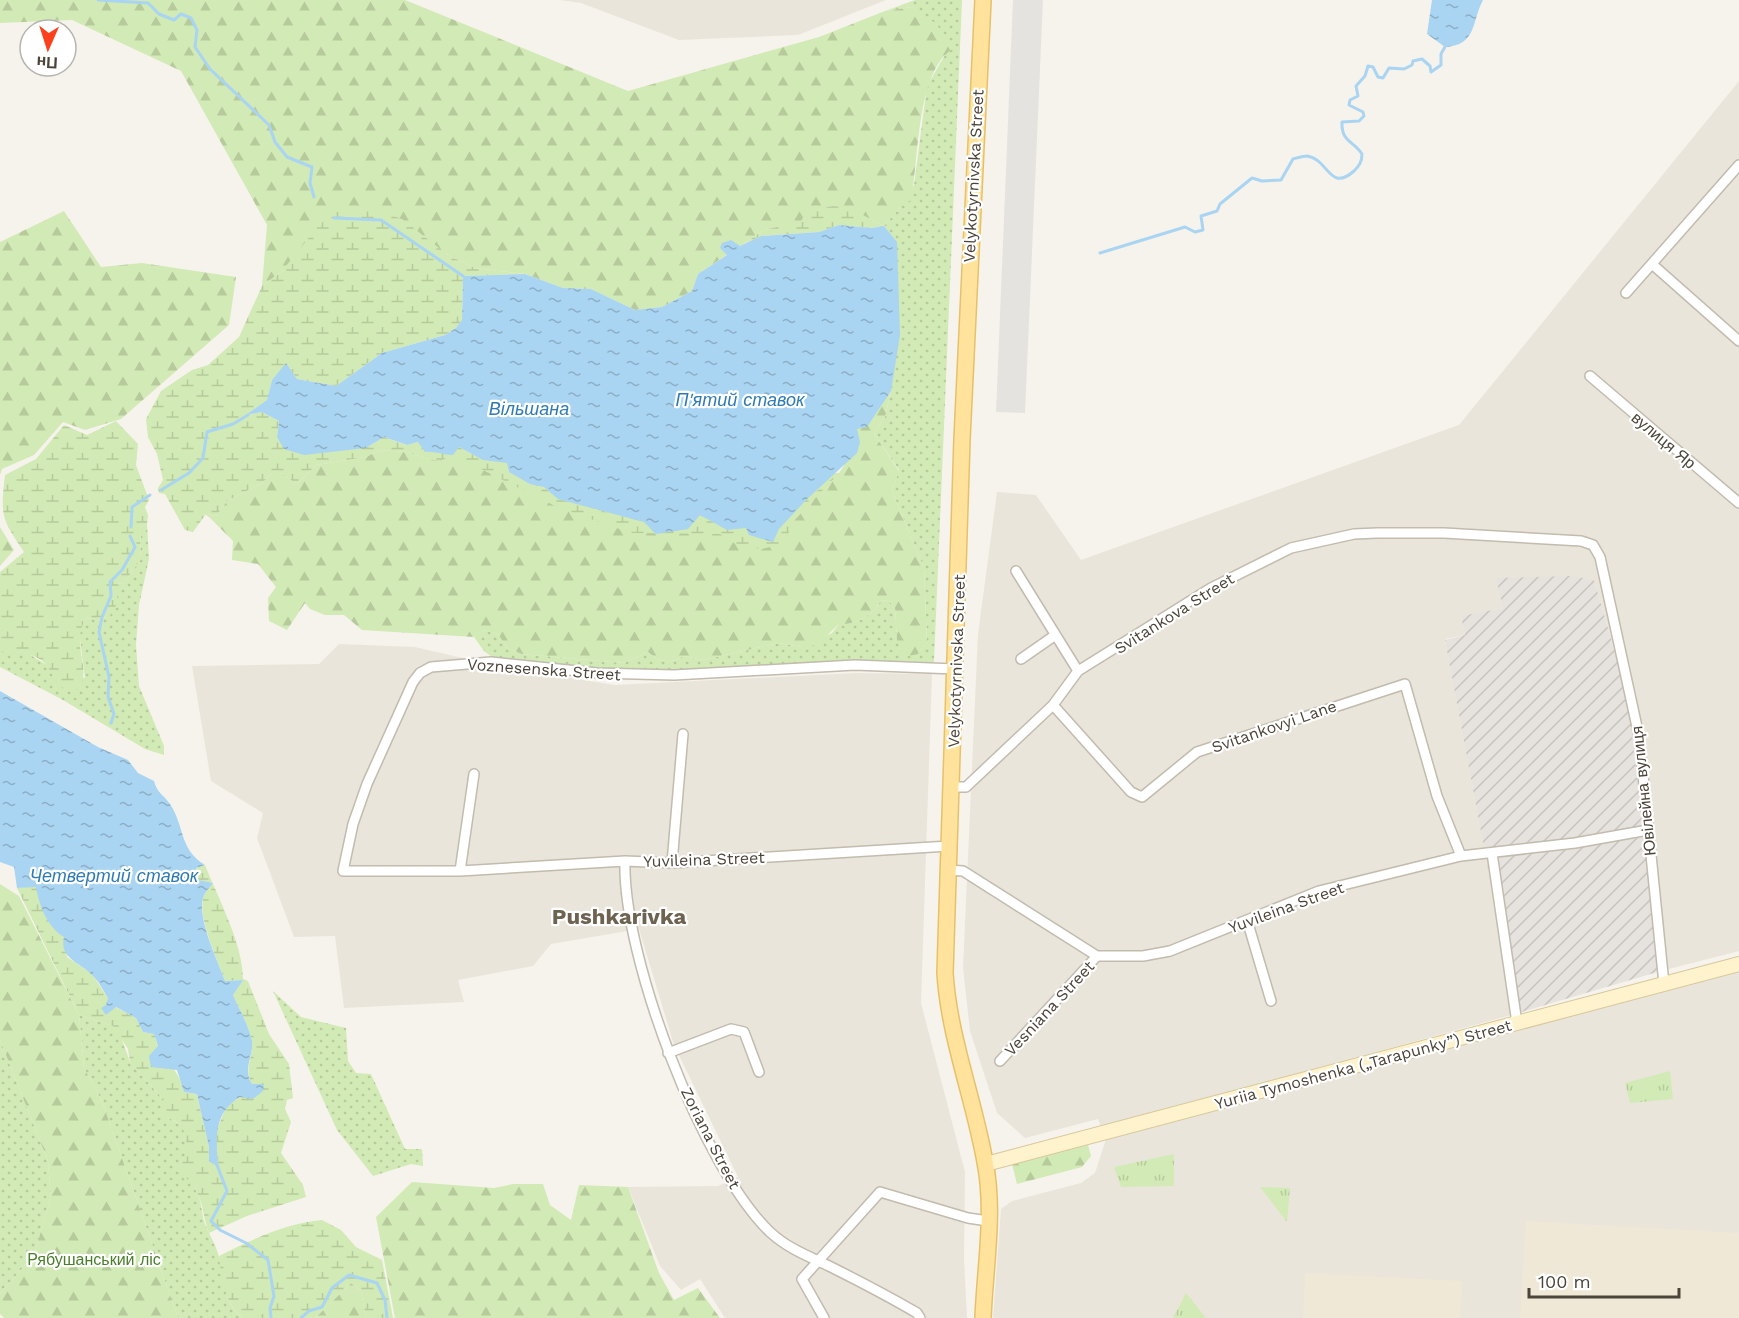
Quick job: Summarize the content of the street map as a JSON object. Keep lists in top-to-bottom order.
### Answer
{
  "streets": {
    "main road": ["Velykotyrnivska Street"],
    "street": [
      "вулиця Яр",
      "Svitankova Street",
      "Voznesenska Street",
      "Svitankovyi Lane",
      "Ювілейна вулиця",
      "Yuvileina Street",
      "Vesniana Street",
      "Yuriia Tymoshenka („Tarapunky”) Street",
      "Zoriana Street"
    ]
  },
  "crossings": [
    ["Velykotyrnivska Street", "Svitankova Street"],
    ["Velykotyrnivska Street", "Voznesenska Street"],
    ["Velykotyrnivska Street", "Yuvileina Street"],
    ["Velykotyrnivska Street", "Yuriia Tymoshenka („Tarapunky”) Street"],
    ["Svitankova Street", "Svitankovyi Lane"],
    ["Svitankova Street", "Ювілейна вулиця"],
    ["Voznesenska Street", "Yuvileina Street"],
    ["Svitankovyi Lane", "Yuvileina Street"],
    ["Ювілейна вулиця", "Yuvileina Street"],
    ["Ювілейна вулиця", "Yuriia Tymoshenka („Tarapunky”) Street"],
    ["Yuvileina Street", "Vesniana Street"],
    ["Yuvileina Street", "Zoriana Street"]
  ],
  "districts": ["Pushkarivka"],
  "water": ["П'ятий ставок", "Вільшана", "Четвертий ставок"],
  "parks": ["Рябушанський ліс"],
  "scale_bar": "100 m",
  "north": "bottom"
}
